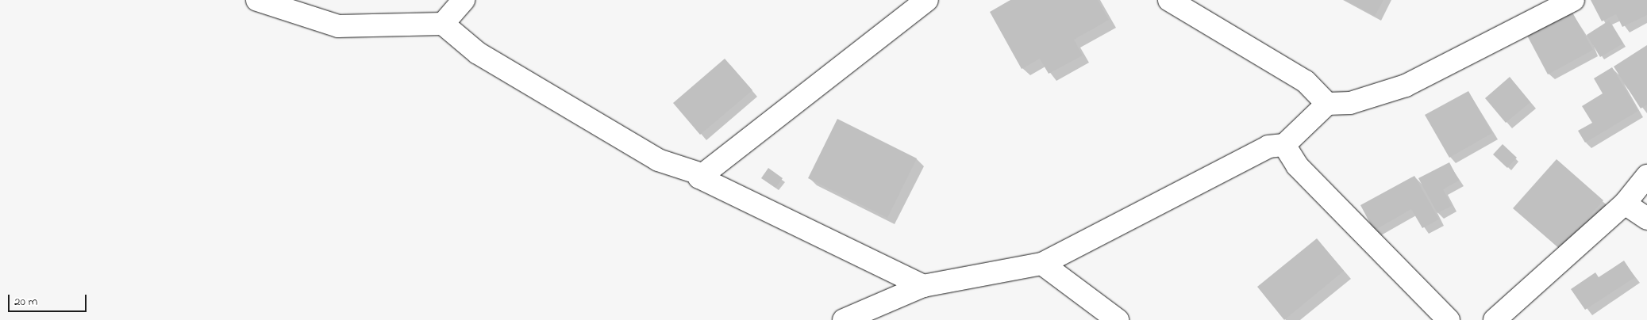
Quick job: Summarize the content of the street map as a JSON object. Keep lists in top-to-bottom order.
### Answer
{
  "scale_bar": "20 m"
}
